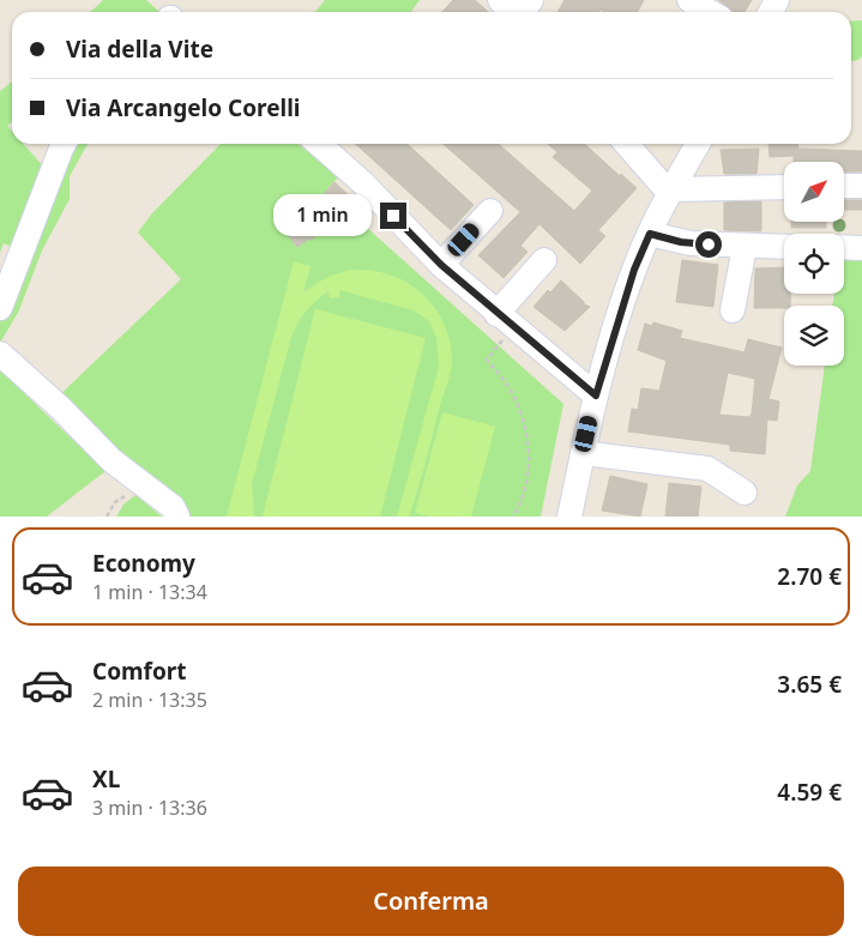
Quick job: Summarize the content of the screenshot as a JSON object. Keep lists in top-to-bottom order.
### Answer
{
  "north": "top right",
  "page": {
    "banner": ["Via della Vite", "Via Arcangelo Corelli"],
    "bubble": "1 min",
    "list": [
      {
        "name": "Economy",
        "note": "1 min · 13:34",
        "value": "2.70 €"
      },
      {
        "name": "Comfort",
        "note": "2 min · 13:35",
        "value": "3.65 €"
      },
      {
        "name": "XL",
        "note": "3 min · 13:36",
        "value": "4.59 €"
      }
    ],
    "buttons": "Conferma"
  }
}
